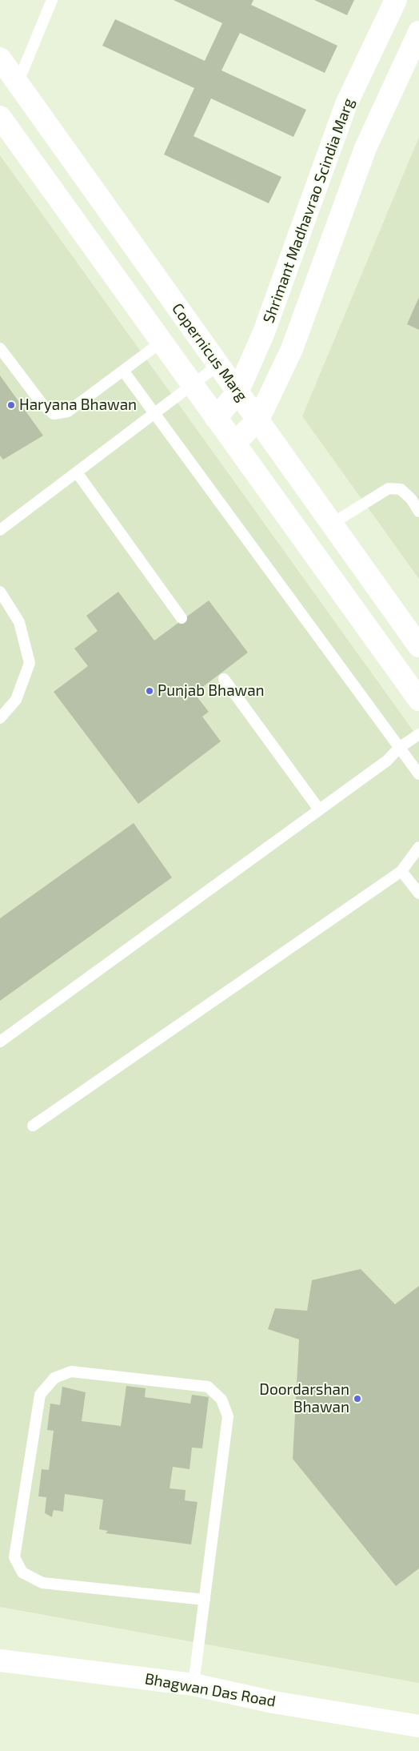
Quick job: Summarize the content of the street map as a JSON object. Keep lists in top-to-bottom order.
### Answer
{
  "streets": {
    "street": ["Shrimant Madhavrao Scindia Marg", "Copernicus Marg", "Bhagwan Das Road"]
  },
  "crossings": [
    ["Shrimant Madhavrao Scindia Marg", "Copernicus Marg"]
  ],
  "places": ["Haryana Bhawan", "Punjab Bhawan", "Doordarshan Bhawan"]
}
